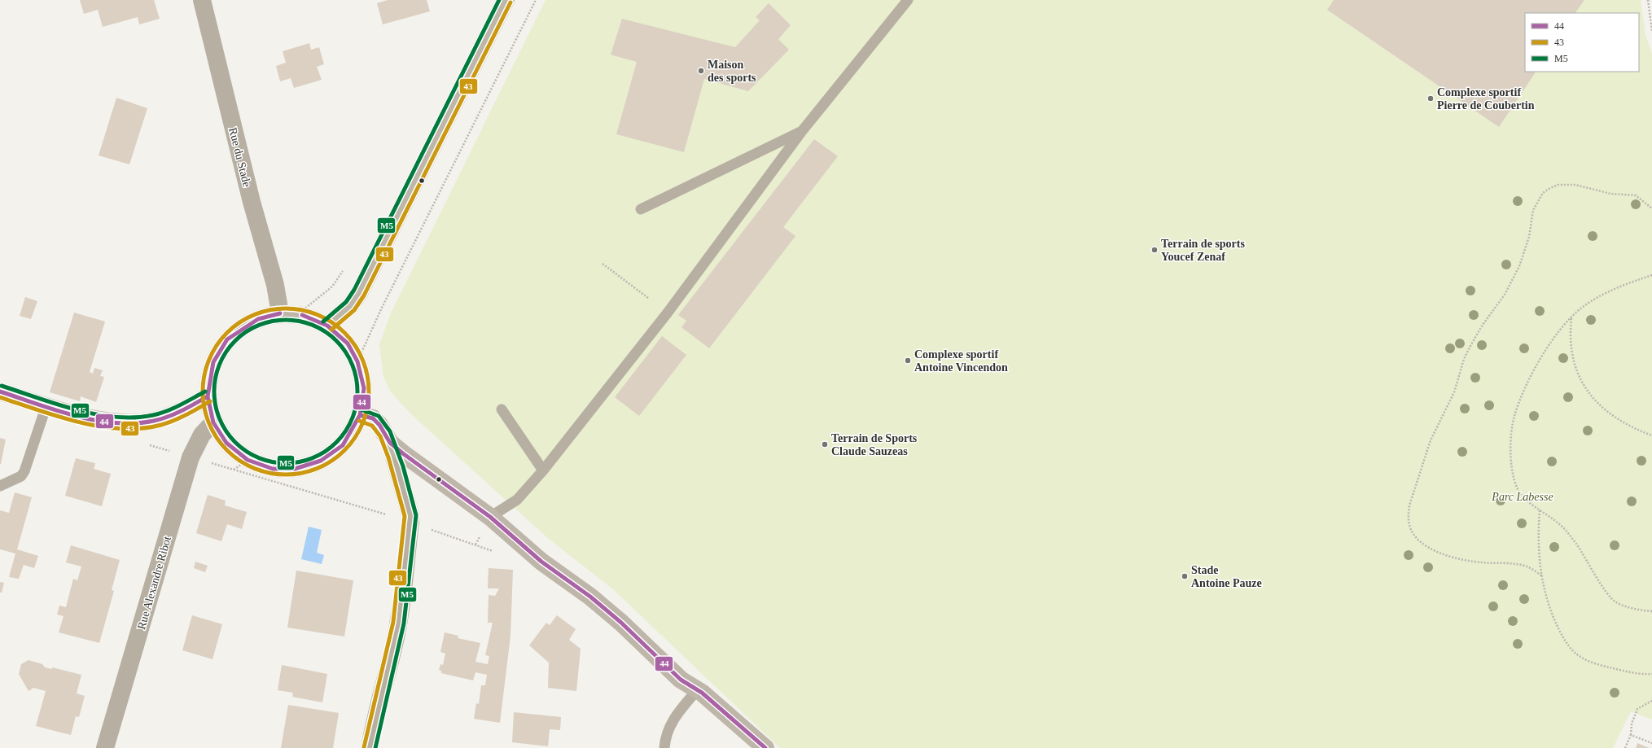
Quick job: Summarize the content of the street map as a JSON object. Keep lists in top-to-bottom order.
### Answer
{
  "streets": {
    "street": ["Rue du Stade", "Rue Alexandre Ribot"]
  },
  "parks": ["Parc Labesse"],
  "places": [
    "Maison des sports",
    "Complexe sportif Pierre de Coubertin",
    "Terrain de sports Youcef Zenaf",
    "Complexe sportif Antoine Vincendon",
    "Terrain de Sports Claude Sauzeas",
    "Stade Antoine Pauze"
  ],
  "lines": ["transit line M5", "transit line 43", "transit line 44"],
  "legend": ["44", "43", "M5"]
}
